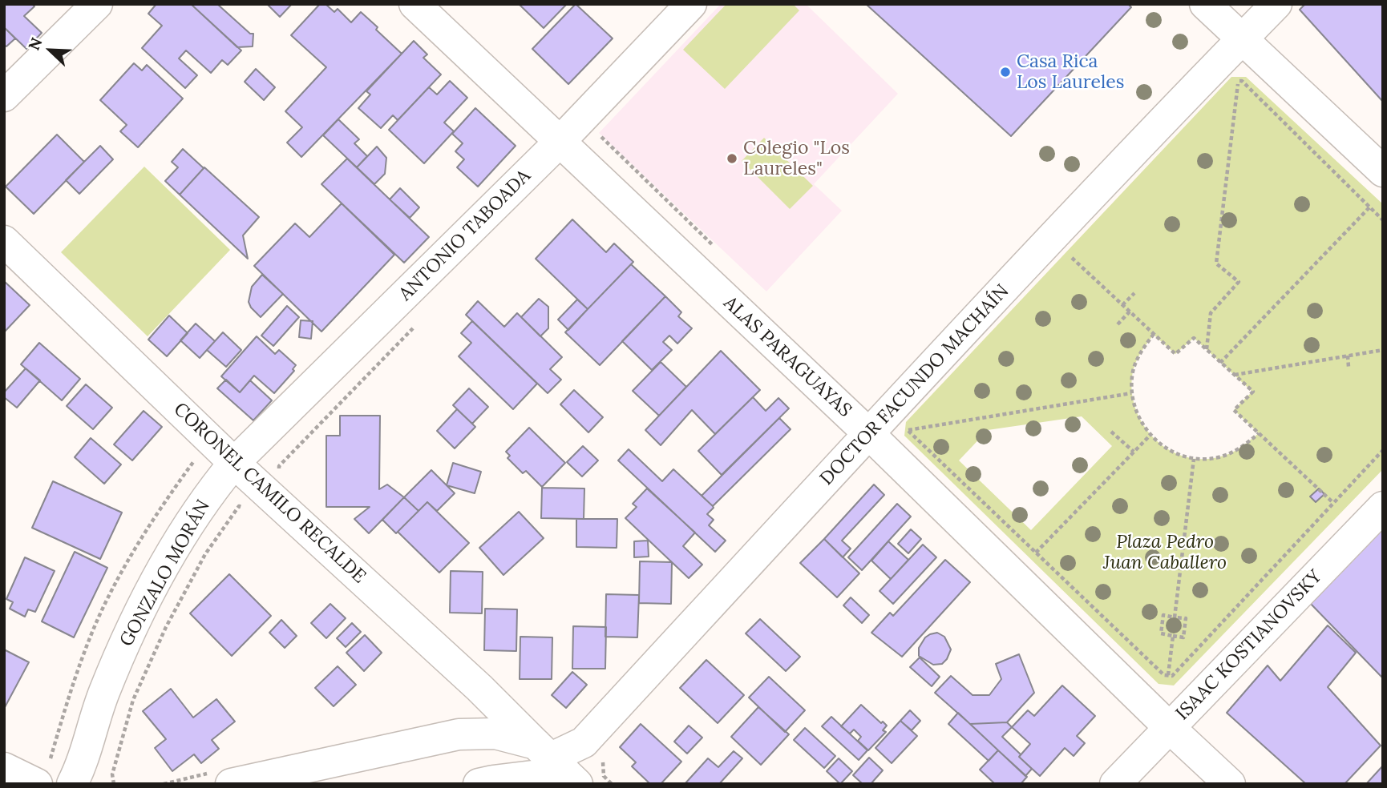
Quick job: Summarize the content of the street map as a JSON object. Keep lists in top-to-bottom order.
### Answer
{
  "streets": {
    "street": [
      "ANTONIO TABOADA",
      "ALAS PARAGUAYAS",
      "DOCTOR FACUNDO MACHAÍN",
      "CORONEL CAMILO RECALDE",
      "GONZALO MORÁN",
      "ISAAC KOSTIANOVSKY"
    ]
  },
  "crossings": [
    ["ANTONIO TABOADA", "ALAS PARAGUAYAS"],
    ["ANTONIO TABOADA", "CORONEL CAMILO RECALDE"],
    ["ANTONIO TABOADA", "GONZALO MORÁN"],
    ["ALAS PARAGUAYAS", "DOCTOR FACUNDO MACHAÍN"],
    ["ALAS PARAGUAYAS", "ISAAC KOSTIANOVSKY"],
    ["DOCTOR FACUNDO MACHAÍN", "CORONEL CAMILO RECALDE"],
    ["CORONEL CAMILO RECALDE", "GONZALO MORÁN"]
  ],
  "parks": ["Plaza Pedro Juan Caballero"],
  "places": ["Casa Rica Los Laureles", "Colegio \"Los Laureles\""],
  "north": "top left"
}
